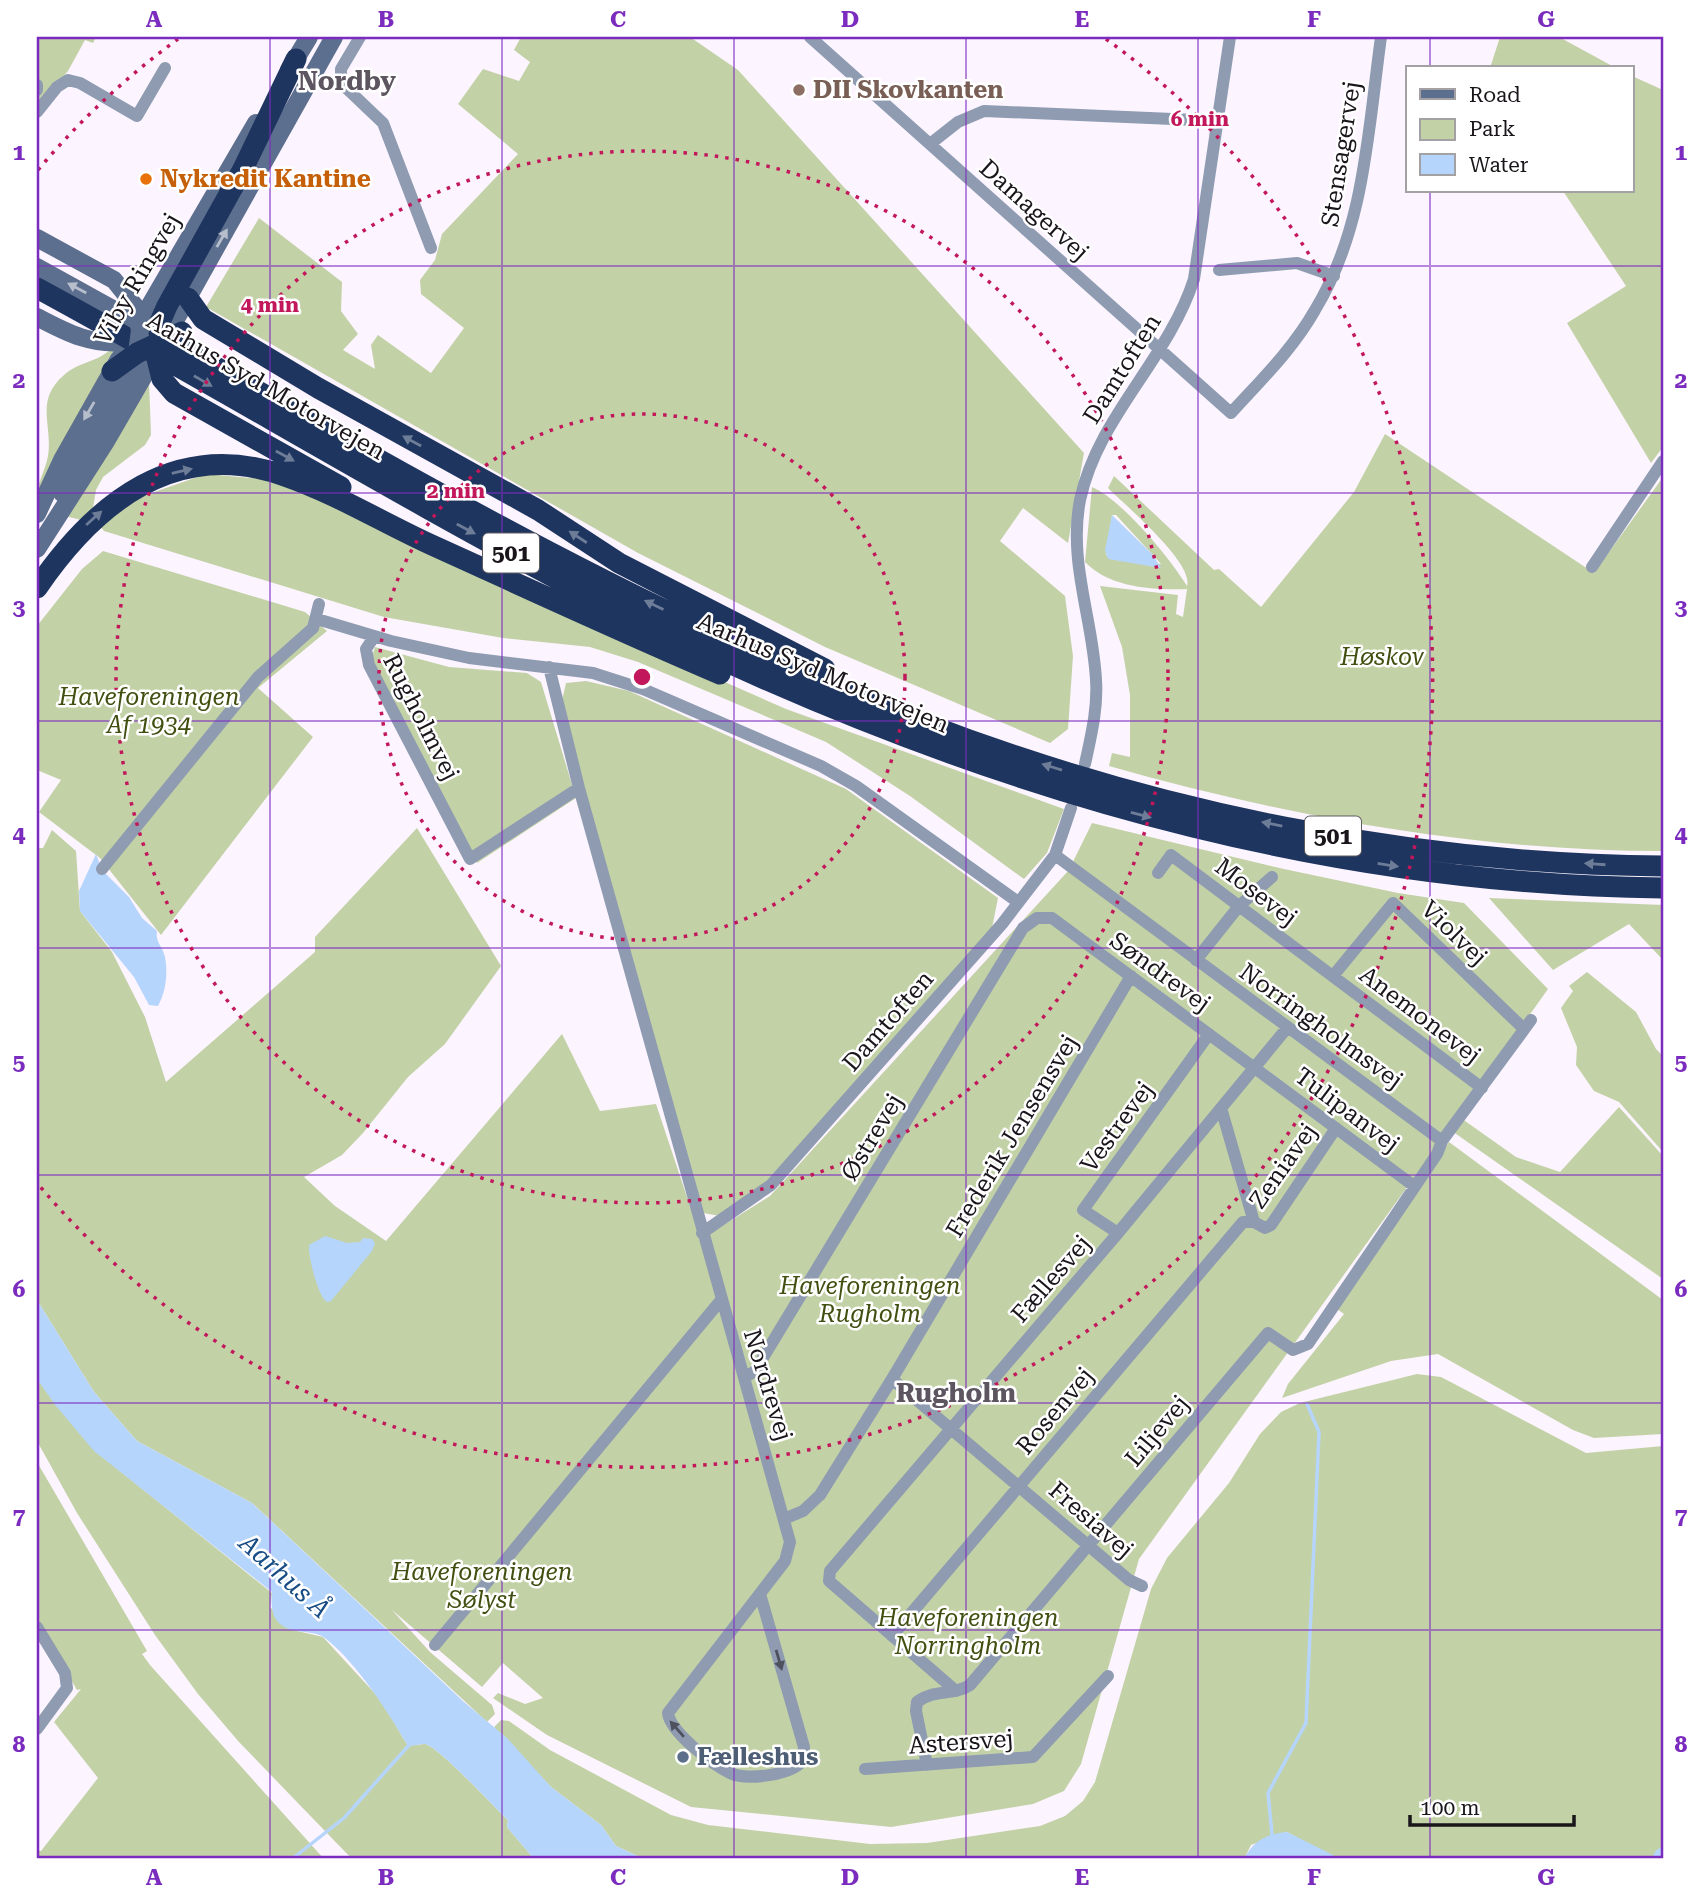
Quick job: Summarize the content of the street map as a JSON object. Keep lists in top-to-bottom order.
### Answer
{
  "streets": {
    "highway": ["Aarhus Syd Motorvejen", "501"],
    "main road": ["Viby Ringvej"],
    "street": [
      "Stensagervej",
      "Damagervej",
      "Damtoften",
      "Rugholmvej",
      "Mosevej",
      "Violvej",
      "Søndrevej",
      "Anemonevej",
      "Norringholmsvej",
      "Tulipanvej",
      "Vestrevej",
      "Frederik Jensensvej",
      "Østrevej",
      "Zeniavej",
      "Fællesvej",
      "Nordrevej",
      "Rosenvej",
      "Liljevej",
      "Fresiavej",
      "Astersvej"
    ]
  },
  "crossings": [
    ["Stensagervej", "Damagervej"],
    ["Damagervej", "Damtoften"],
    ["Viby Ringvej", "Aarhus Syd Motorvejen"],
    ["Damtoften", "Rugholmvej"],
    ["Damtoften", "Norringholmsvej"],
    ["Damtoften", "Nordrevej"],
    ["Mosevej", "Violvej"],
    ["Mosevej", "Anemonevej"],
    ["Violvej", "Anemonevej"],
    ["Søndrevej", "Tulipanvej"],
    ["Søndrevej", "Vestrevej"],
    ["Søndrevej", "Frederik Jensensvej"],
    ["Søndrevej", "Østrevej"],
    ["Søndrevej", "Fællesvej"],
    ["Norringholmsvej", "Fællesvej"],
    ["Norringholmsvej", "Liljevej"],
    ["Tulipanvej", "Zeniavej"],
    ["Tulipanvej", "Fællesvej"],
    ["Tulipanvej", "Liljevej"],
    ["Vestrevej", "Fællesvej"],
    ["Frederik Jensensvej", "Nordrevej"],
    ["Frederik Jensensvej", "Fresiavej"],
    ["Østrevej", "Nordrevej"],
    ["Zeniavej", "Rosenvej"],
    ["Fællesvej", "Rosenvej"],
    ["Fællesvej", "Fresiavej"],
    ["Rosenvej", "Fresiavej"],
    ["Liljevej", "Fresiavej"],
    ["Liljevej", "Astersvej"]
  ],
  "districts": ["Nordby", "Rugholm"],
  "water": ["Aarhus Å"],
  "parks": [
    "Høskov",
    "Haveforeningen Af 1934",
    "Haveforeningen Rugholm",
    "Haveforeningen Sølyst",
    "Haveforeningen Norringholm"
  ],
  "places": ["DII Skovkanten", "Nykredit Kantine", "Fælleshus"],
  "legend": ["Road", "Park", "Water"],
  "scale_bar": "100 m",
  "grid": {
    "columns": [
      "A",
      "B",
      "C",
      "D",
      "E",
      "F",
      "G"
    ],
    "rows": [
      "1",
      "2",
      "3",
      "4",
      "5",
      "6",
      "7",
      "8"
    ]
  },
  "rings": ["6 min", "4 min", "2 min"]
}
